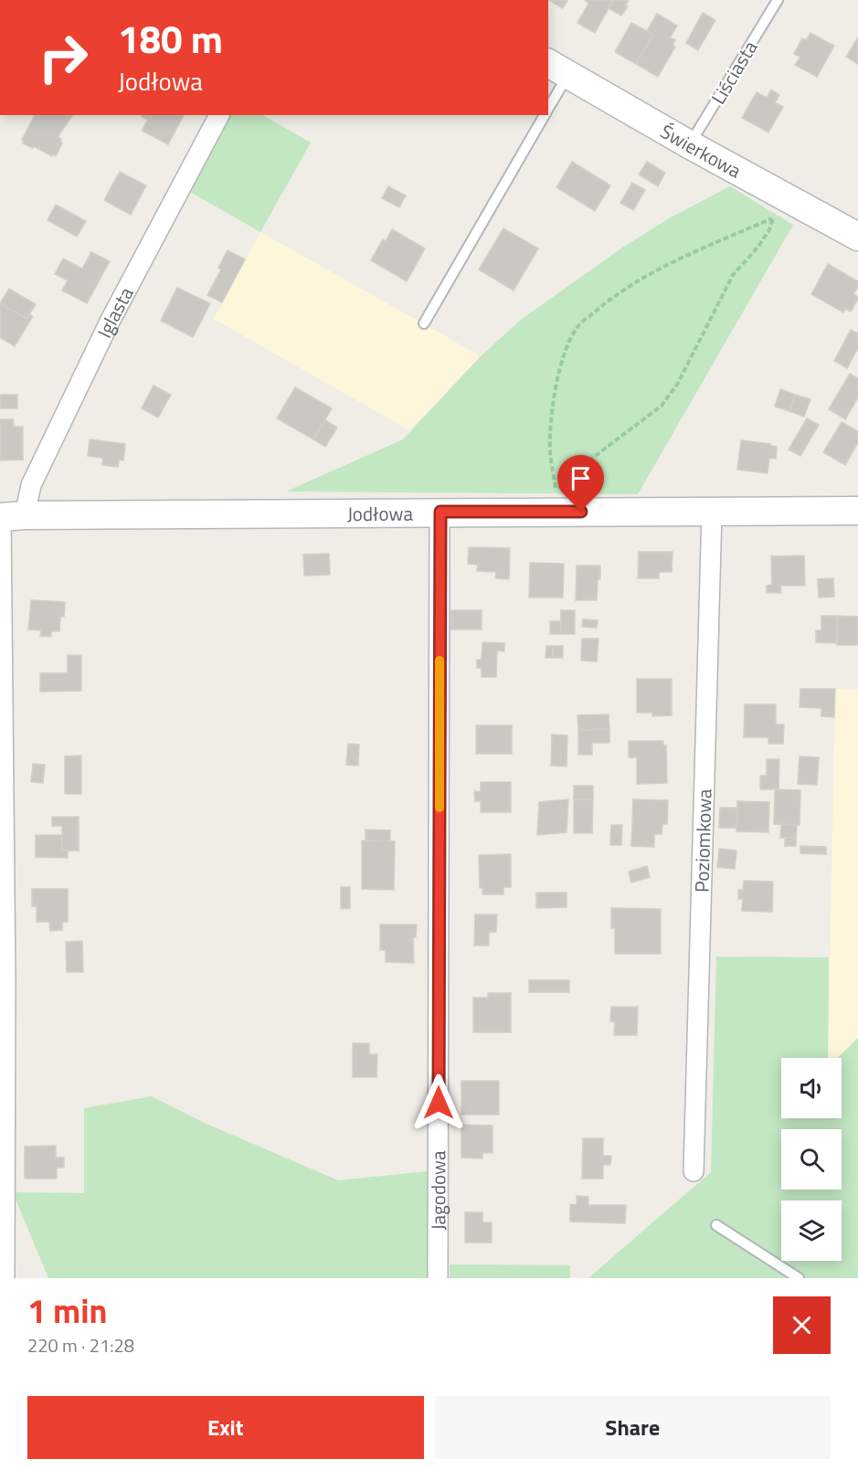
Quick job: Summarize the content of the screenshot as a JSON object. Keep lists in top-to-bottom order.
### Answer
{
  "streets": {
    "street": [
      "Świerkowa",
      "Iglasta",
      "Jodłowa",
      "Poziomkowa",
      "Jagodowa"
    ],
    "lane": ["Liściasta"]
  },
  "crossings": [
    ["Liściasta", "Świerkowa"],
    ["Iglasta", "Jodłowa"],
    ["Jodłowa", "Poziomkowa"],
    ["Jodłowa", "Jagodowa"]
  ],
  "page": {
    "turn": ["180 m", "Jodłowa"],
    "heading": ["1 min", "220 m · 21:28"],
    "buttons": ["Exit", "Share"]
  }
}
